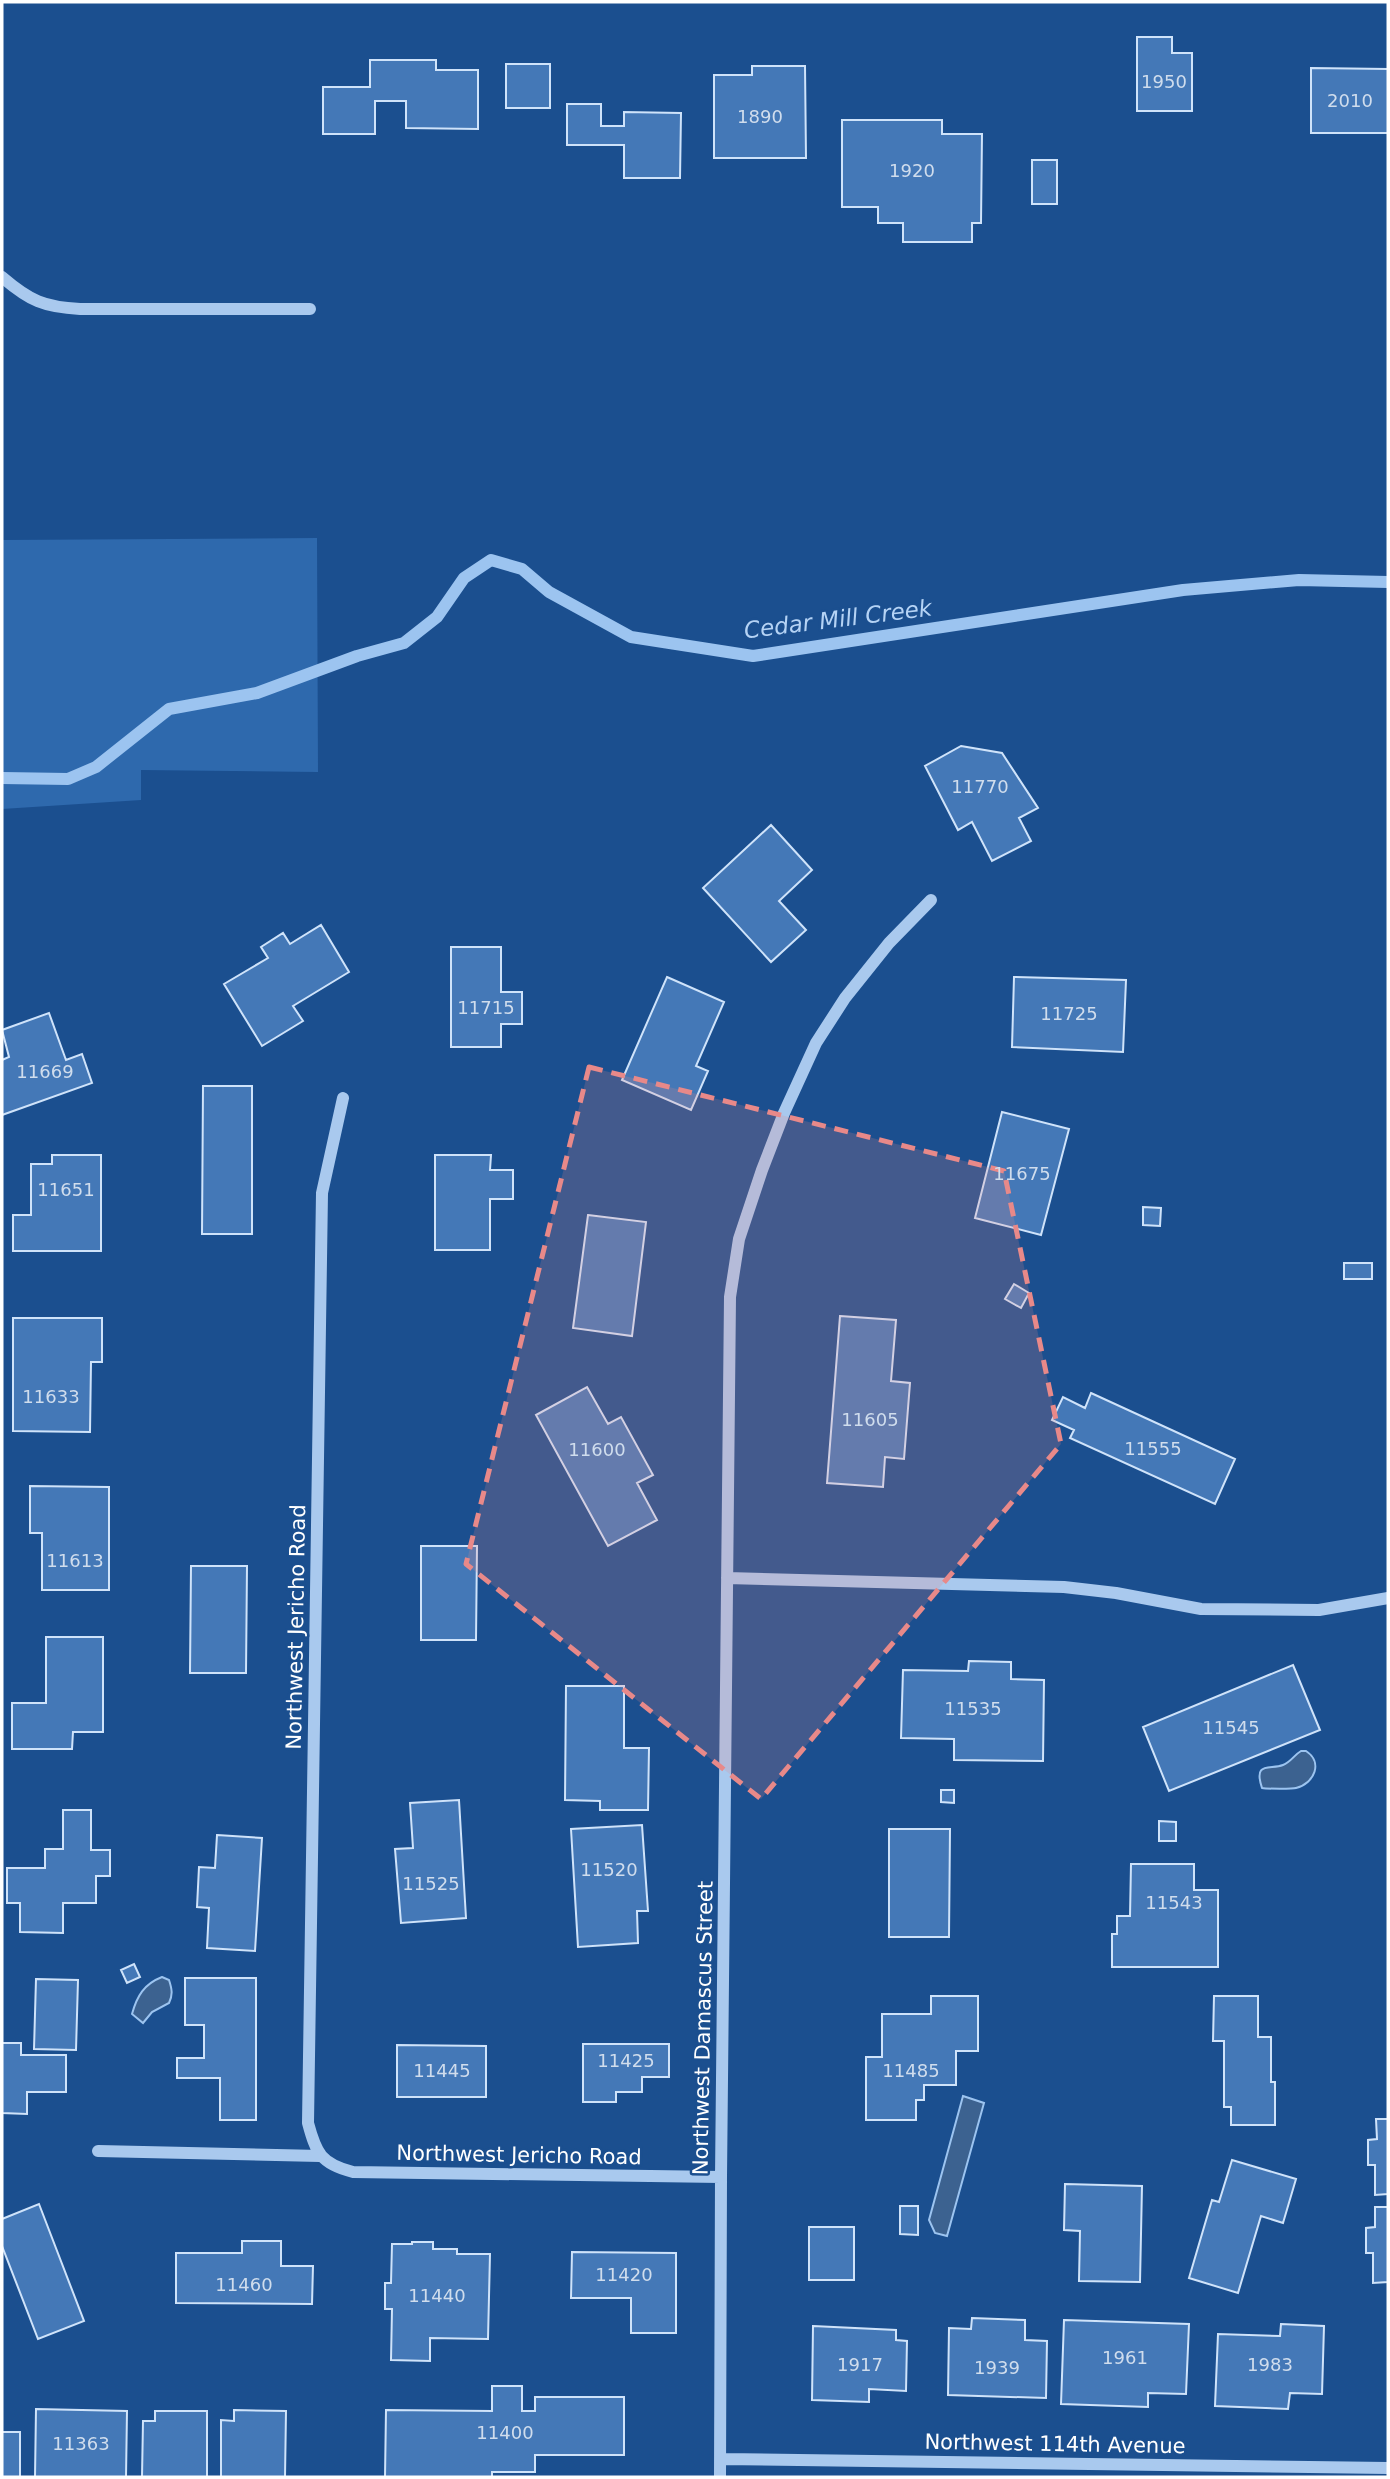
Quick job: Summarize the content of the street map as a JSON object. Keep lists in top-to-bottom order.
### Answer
{
  "streets": {
    "street": ["Northwest Jericho Road", "Northwest Damascus Street", "Northwest 114th Avenue"]
  },
  "crossings": [
    ["Northwest Jericho Road", "Northwest Damascus Street"],
    ["Northwest Damascus Street", "Northwest 114th Avenue"]
  ],
  "water": ["Cedar Mill Creek"],
  "house_numbers": [
    "1950",
    "2010",
    "1890",
    "1920",
    "11770",
    "11715",
    "11725",
    "11669",
    "11675",
    "11651",
    "11633",
    "11605",
    "11555",
    "11600",
    "11613",
    "11535",
    "11545",
    "11520",
    "11525",
    "11543",
    "11425",
    "11445",
    "11485",
    "11420",
    "11460",
    "11440",
    "1961",
    "1917",
    "1983",
    "1939",
    "11400",
    "11363"
  ]
}
